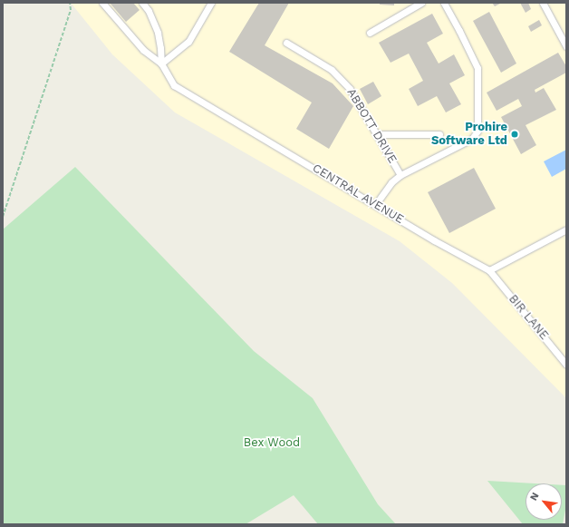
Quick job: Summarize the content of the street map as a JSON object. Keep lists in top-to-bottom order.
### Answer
{
  "streets": {
    "lane": ["ABBOTT DRIVE", "CENTRAL AVENUE", "BIR LANE"]
  },
  "crossings": [
    ["CENTRAL AVENUE", "BIR LANE"]
  ],
  "parks": ["Bex Wood"],
  "places": ["Prohire Software Ltd"],
  "north": "top left"
}
